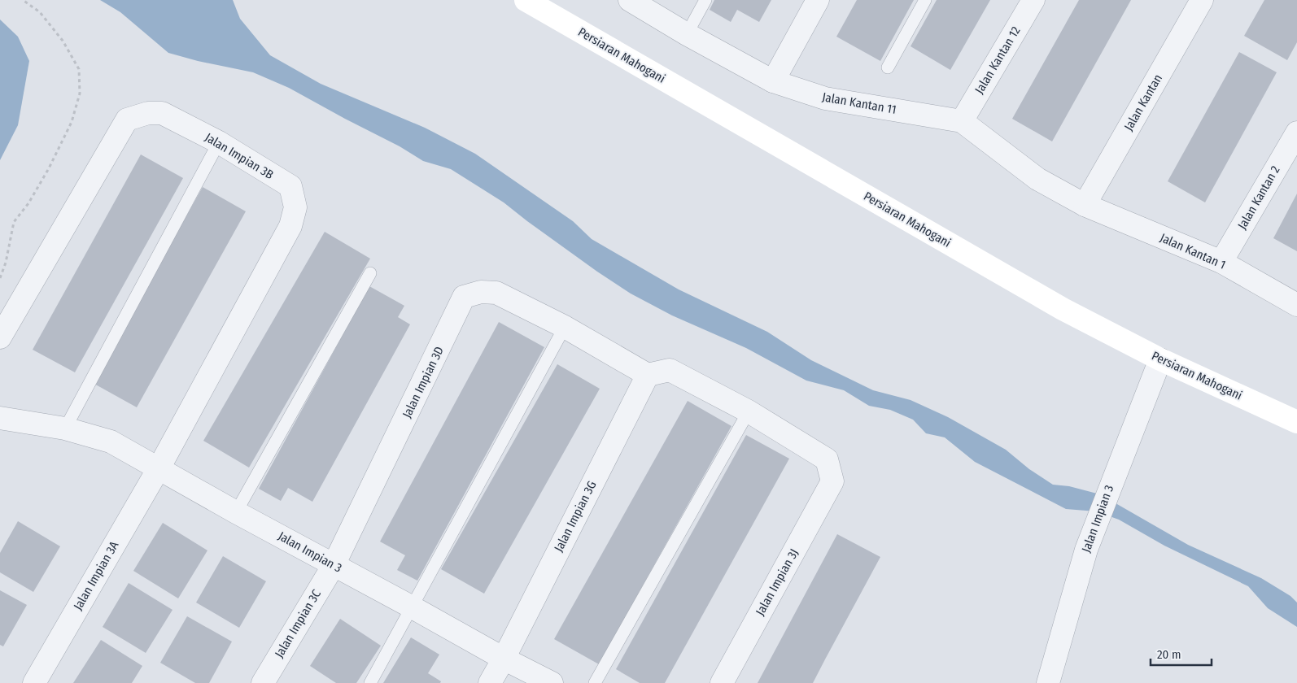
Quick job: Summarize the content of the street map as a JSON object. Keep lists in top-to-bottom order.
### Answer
{
  "streets": {
    "main road": ["Persiaran Mahogani"],
    "street": [
      "Jalan Kantan 12",
      "Jalan Kantan",
      "Jalan Kantan 11",
      "Jalan Impian 3B",
      "Jalan Kantan 2",
      "Jalan Kantan 1",
      "Jalan Impian 3D",
      "Jalan Impian 3G",
      "Jalan Impian 3",
      "Jalan Impian 3A",
      "Jalan Impian 3J",
      "Jalan Impian 3C"
    ]
  },
  "crossings": [
    ["Persiaran Mahogani", "Jalan Impian 3"],
    ["Jalan Kantan 12", "Jalan Kantan 11"],
    ["Jalan Kantan", "Jalan Kantan 11"],
    ["Jalan Kantan", "Jalan Kantan 1"],
    ["Jalan Kantan 11", "Jalan Kantan 1"],
    ["Jalan Impian 3B", "Jalan Impian 3"],
    ["Jalan Impian 3B", "Jalan Impian 3A"],
    ["Jalan Kantan 2", "Jalan Kantan 1"],
    ["Jalan Impian 3D", "Jalan Impian 3"],
    ["Jalan Impian 3D", "Jalan Impian 3C"],
    ["Jalan Impian 3G", "Jalan Impian 3"],
    ["Jalan Impian 3", "Jalan Impian 3A"],
    ["Jalan Impian 3", "Jalan Impian 3C"]
  ],
  "scale_bar": "20 m"
}
